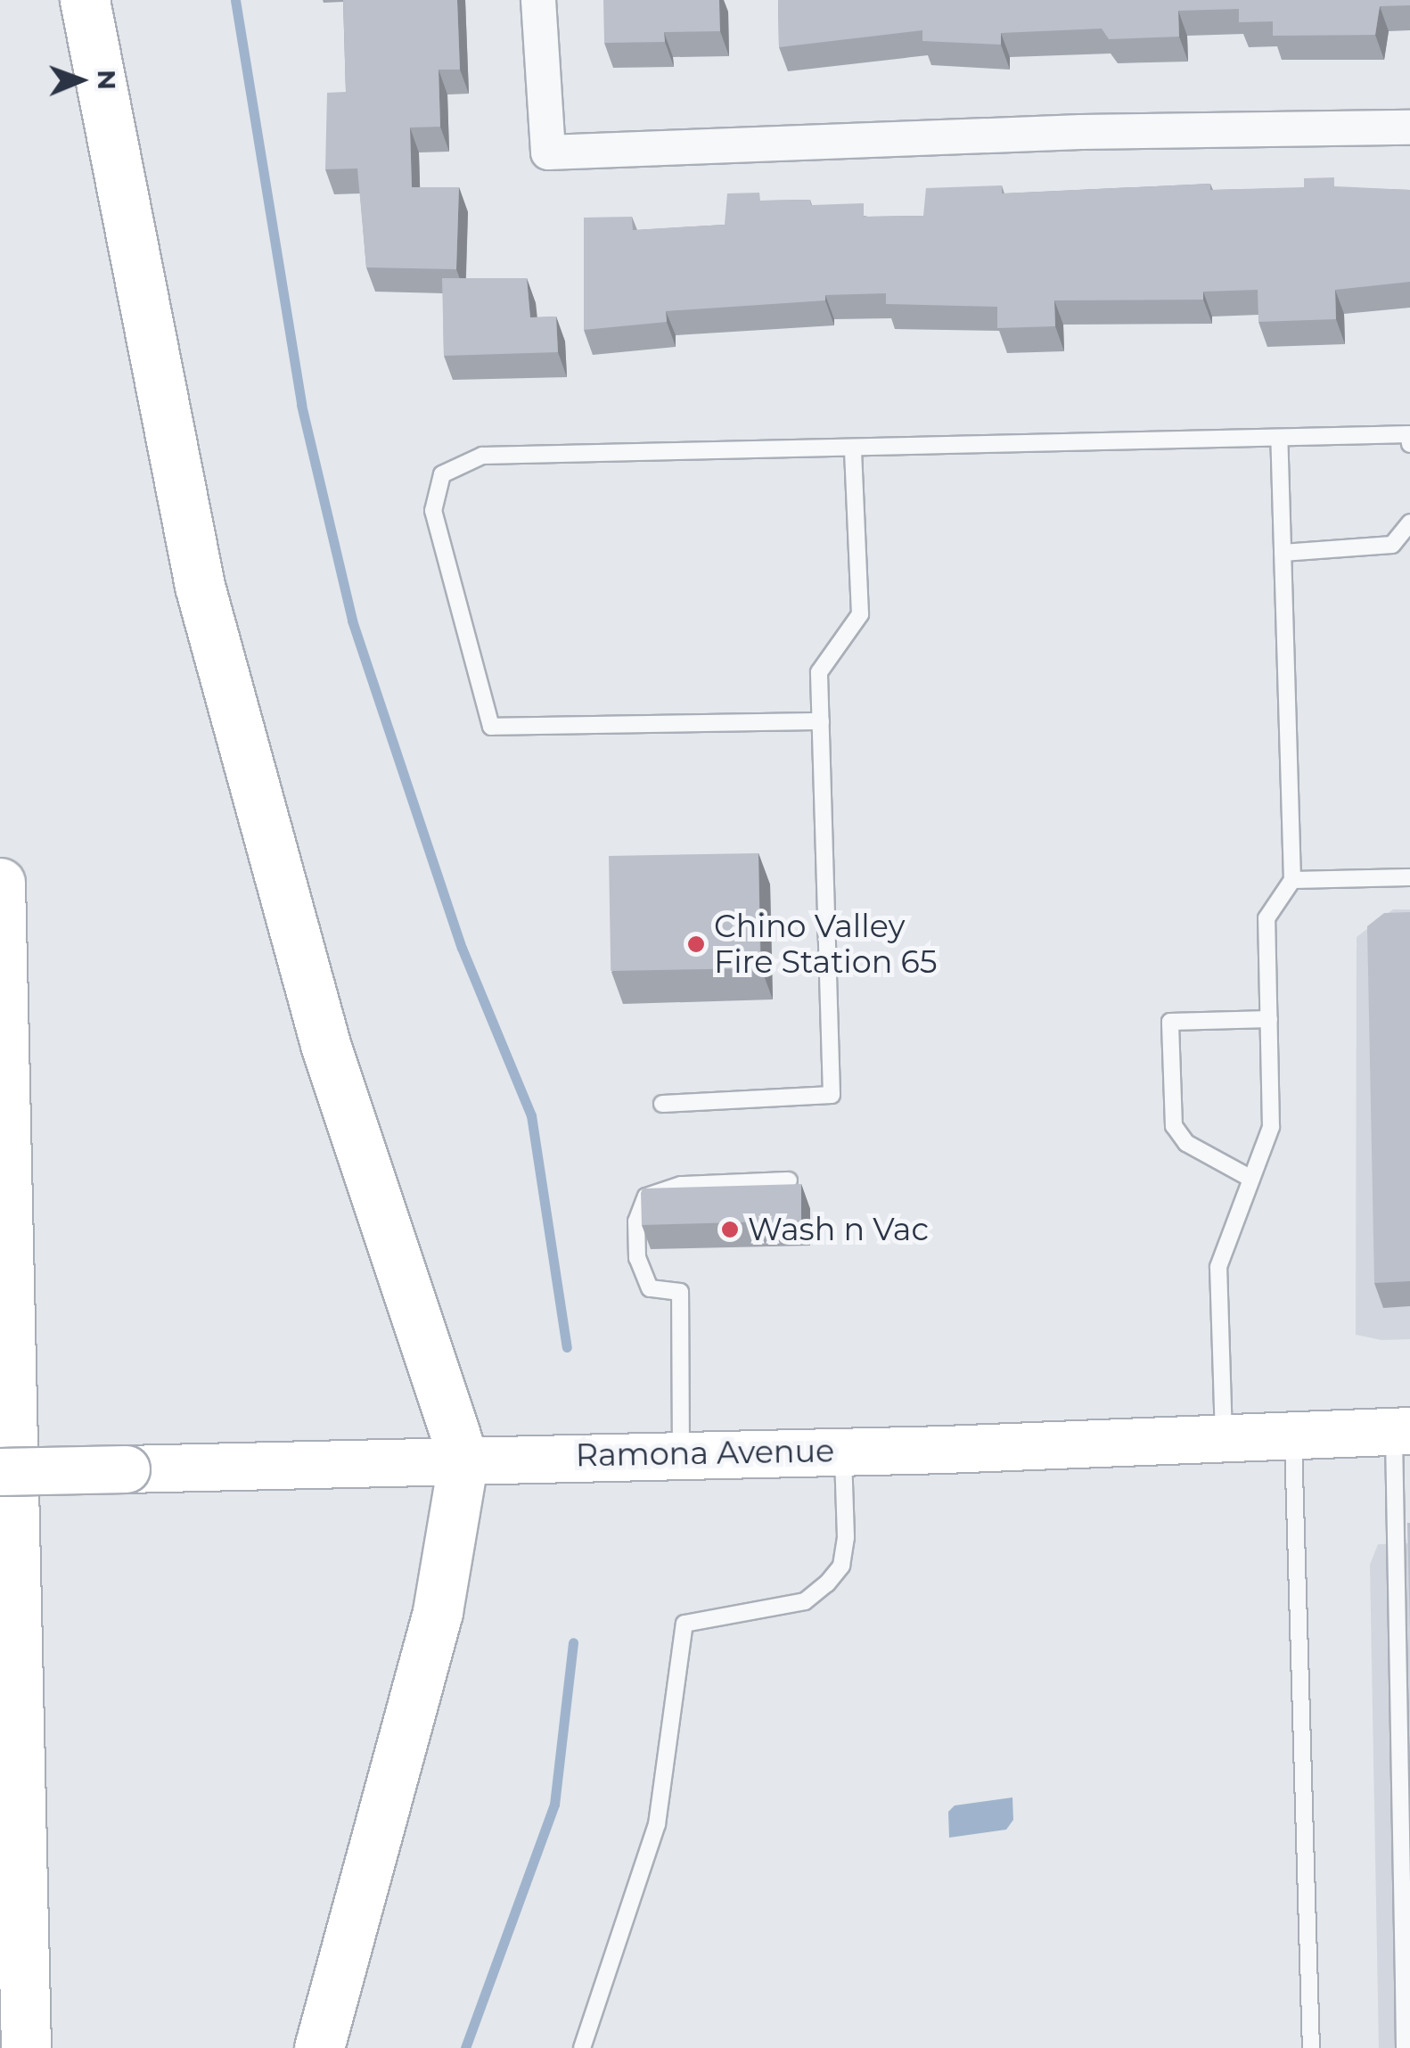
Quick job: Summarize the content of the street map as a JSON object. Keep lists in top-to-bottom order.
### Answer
{
  "streets": {
    "main road": ["Ramona Avenue"]
  },
  "places": ["Chino Valley Fire Station 65", "Wash n Vac"],
  "north": "right"
}
